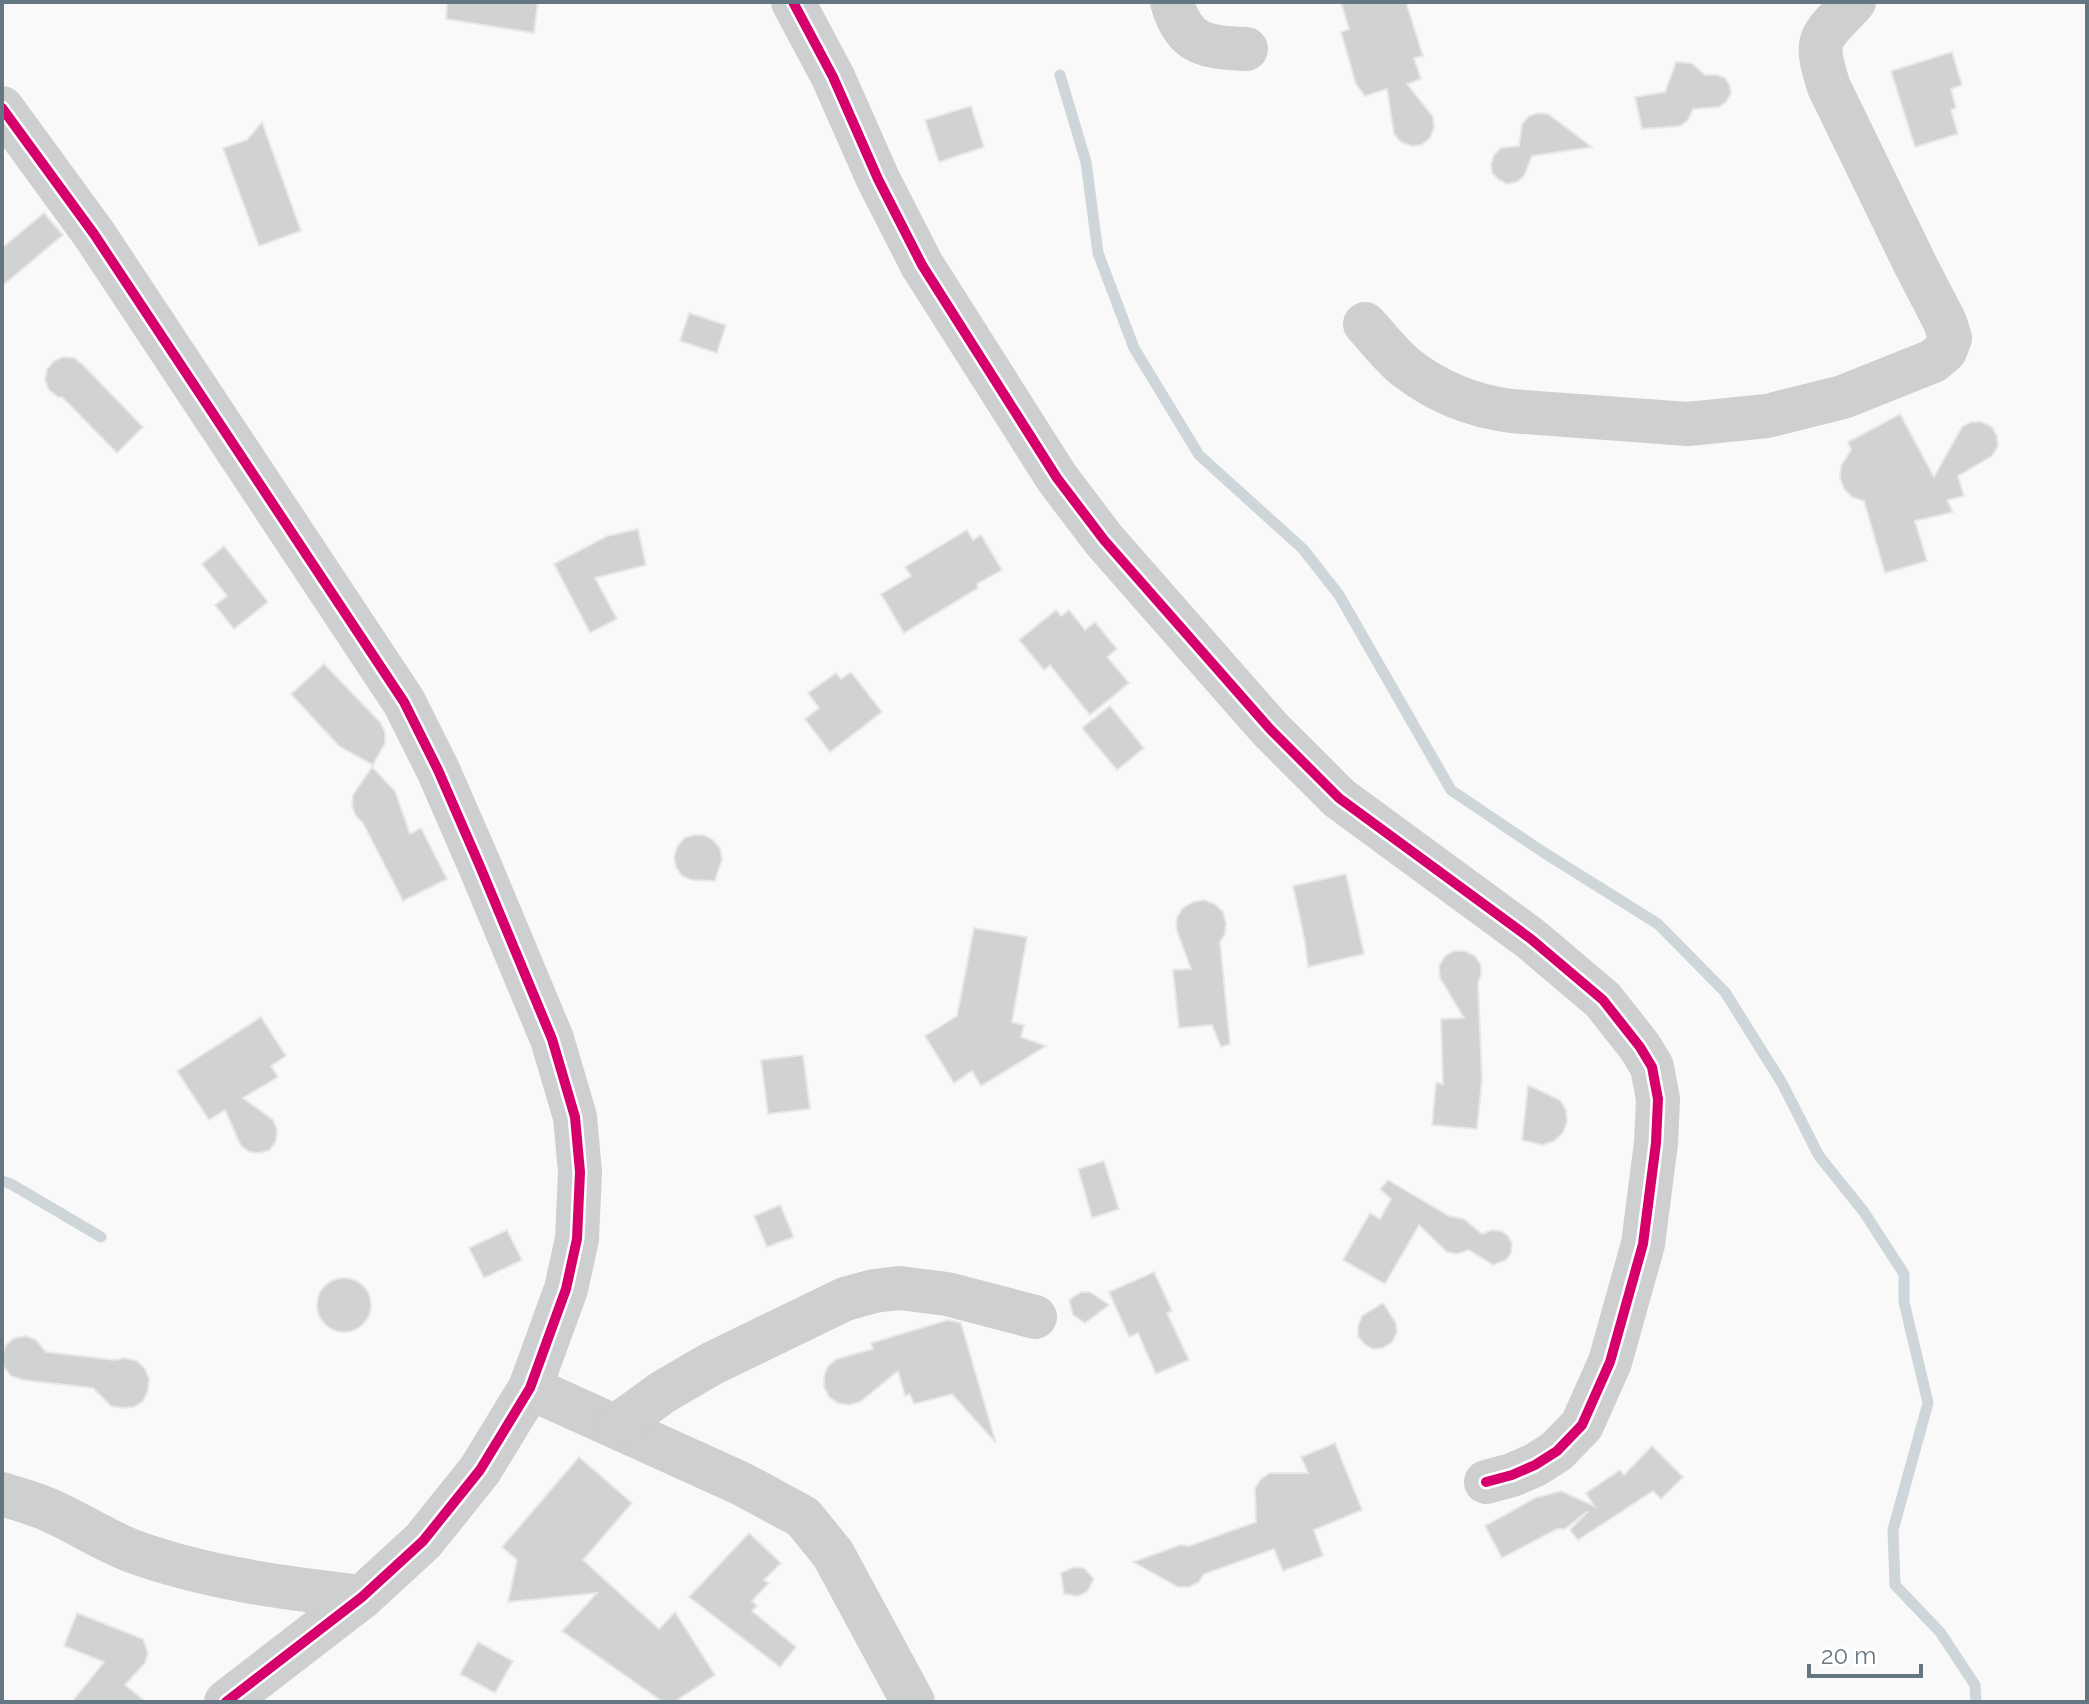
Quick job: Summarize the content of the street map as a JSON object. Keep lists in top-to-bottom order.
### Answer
{
  "scale_bar": "20 m"
}
